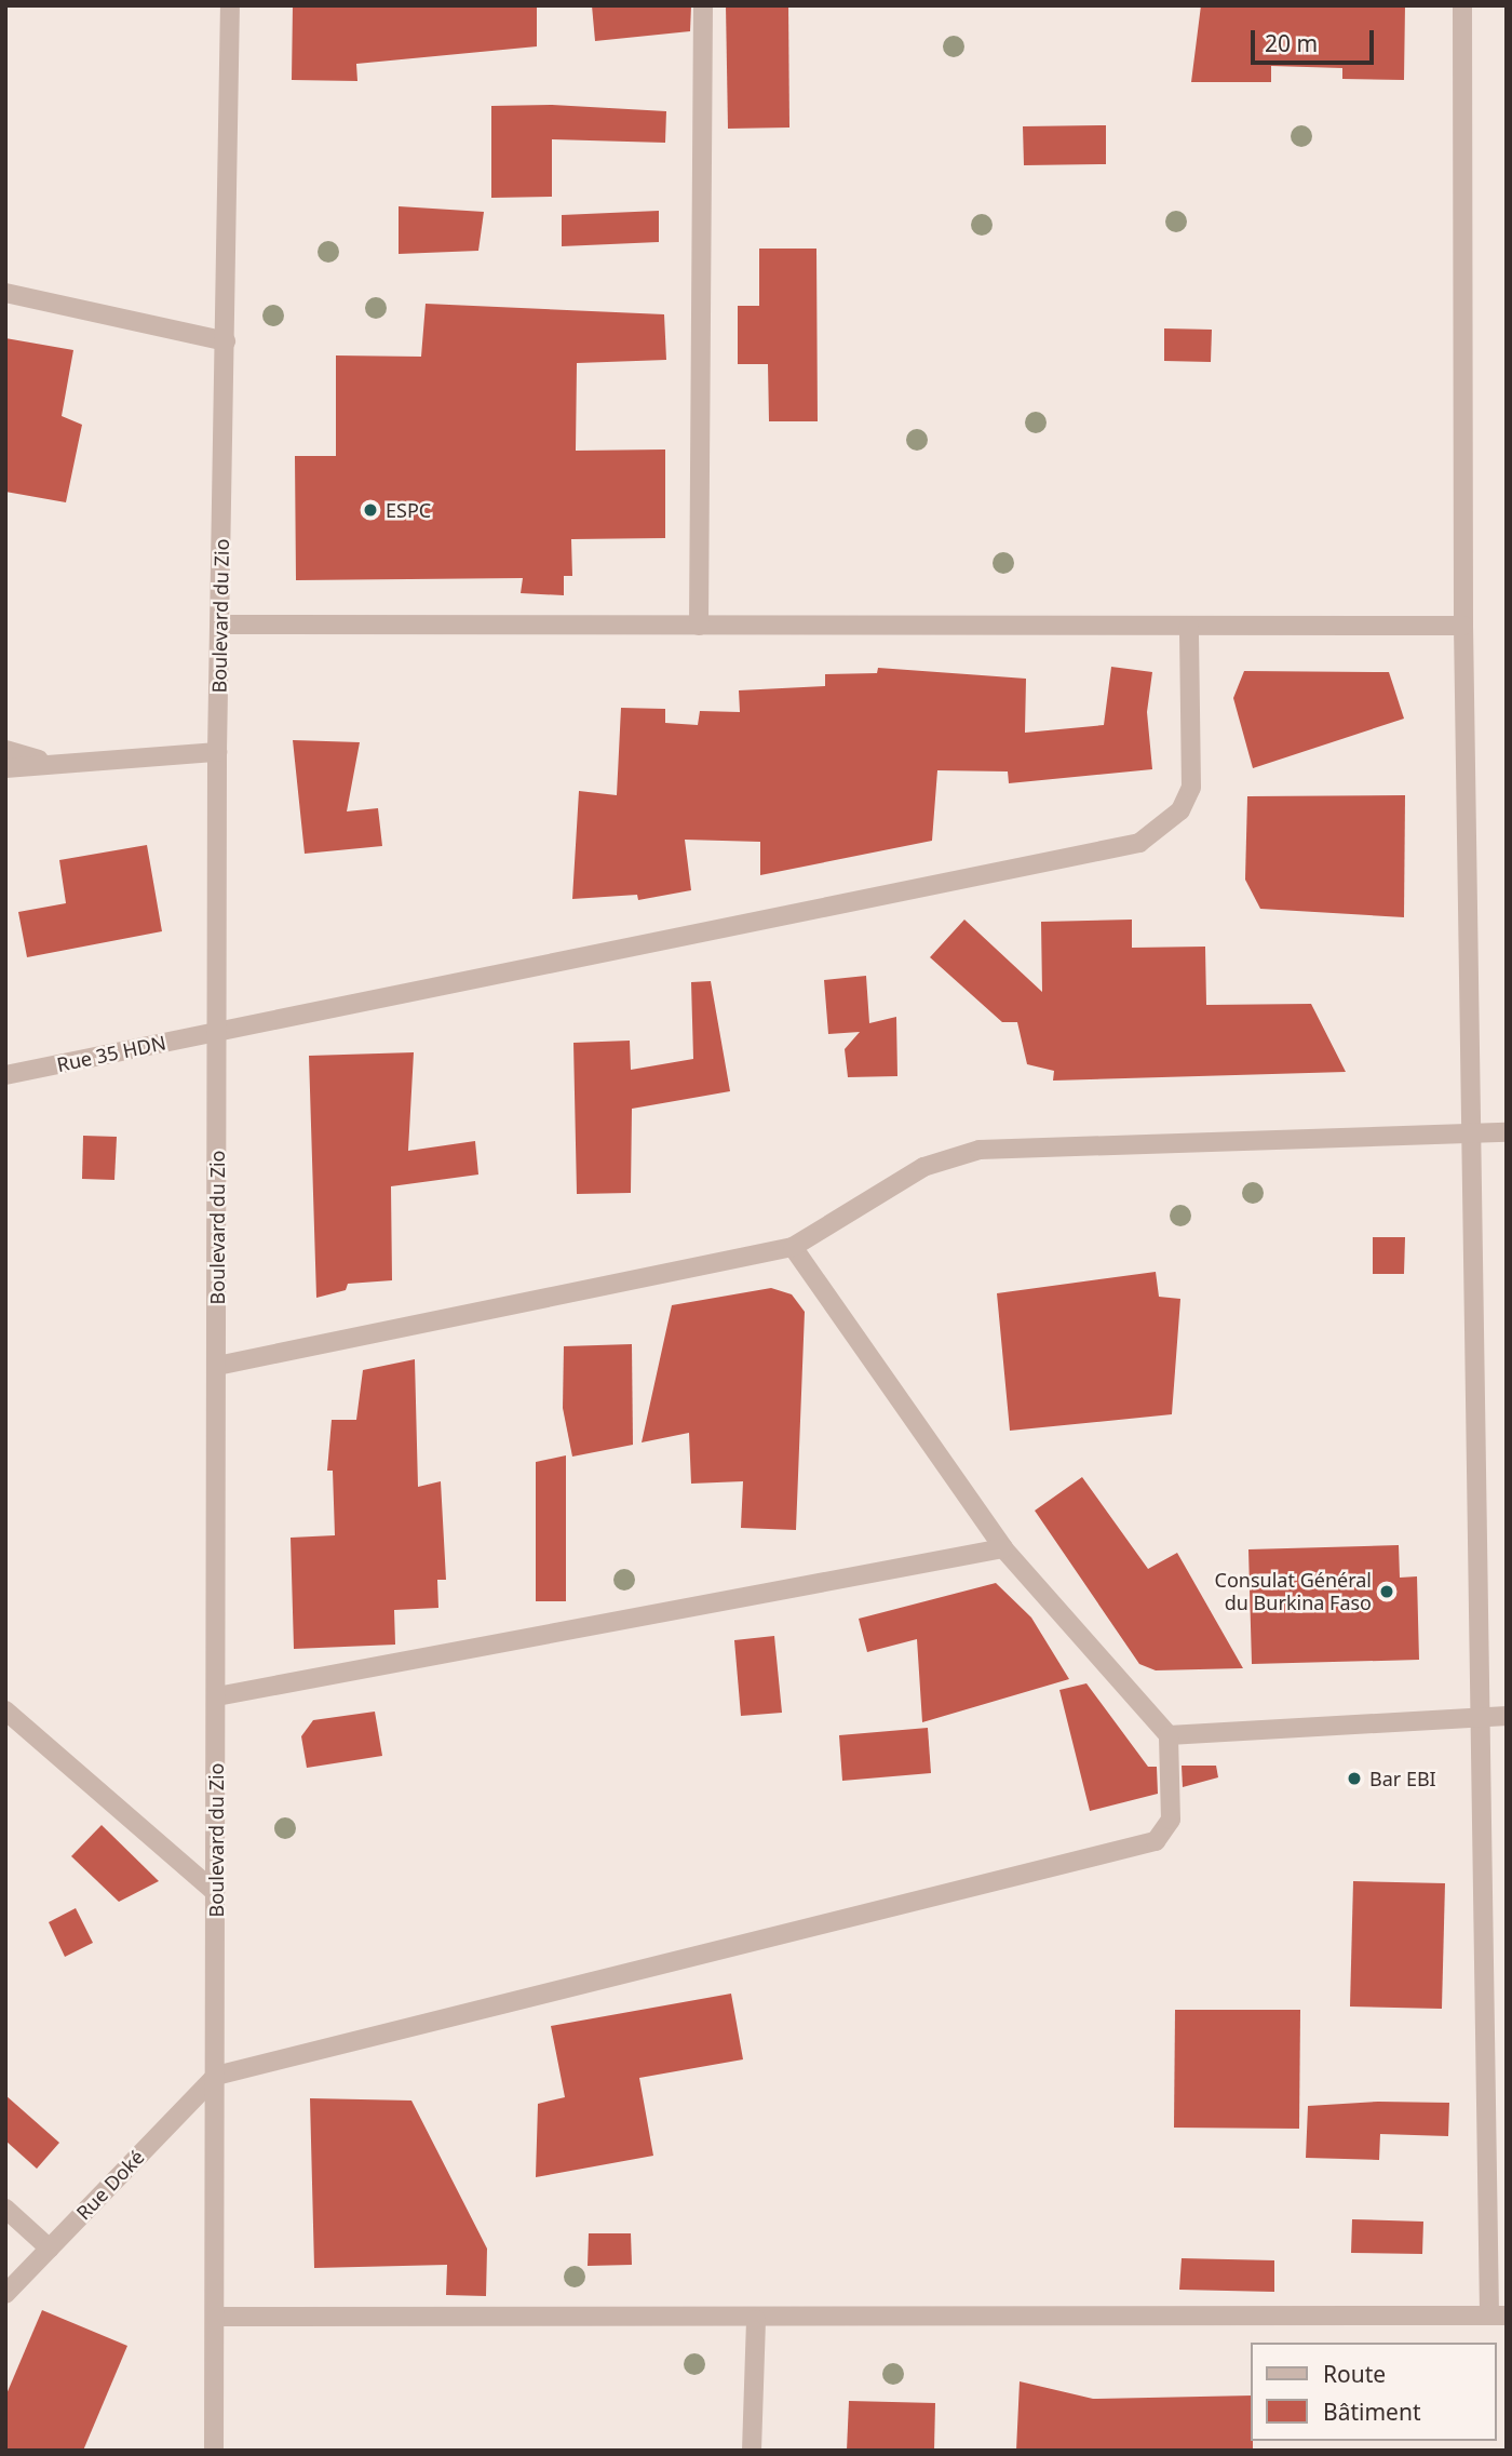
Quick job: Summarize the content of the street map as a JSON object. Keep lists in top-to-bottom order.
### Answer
{
  "streets": {
    "street": ["Boulevard du Zio", "Rue 35 HDN", "Rue Doké"]
  },
  "crossings": [
    ["Boulevard du Zio", "Rue 35 HDN"],
    ["Boulevard du Zio", "Rue Doké"]
  ],
  "places": ["ESPC", "Consulat Général du Burkina Faso", "Bar EBI"],
  "legend": ["Route", "Bâtiment"],
  "scale_bar": "20 m"
}
